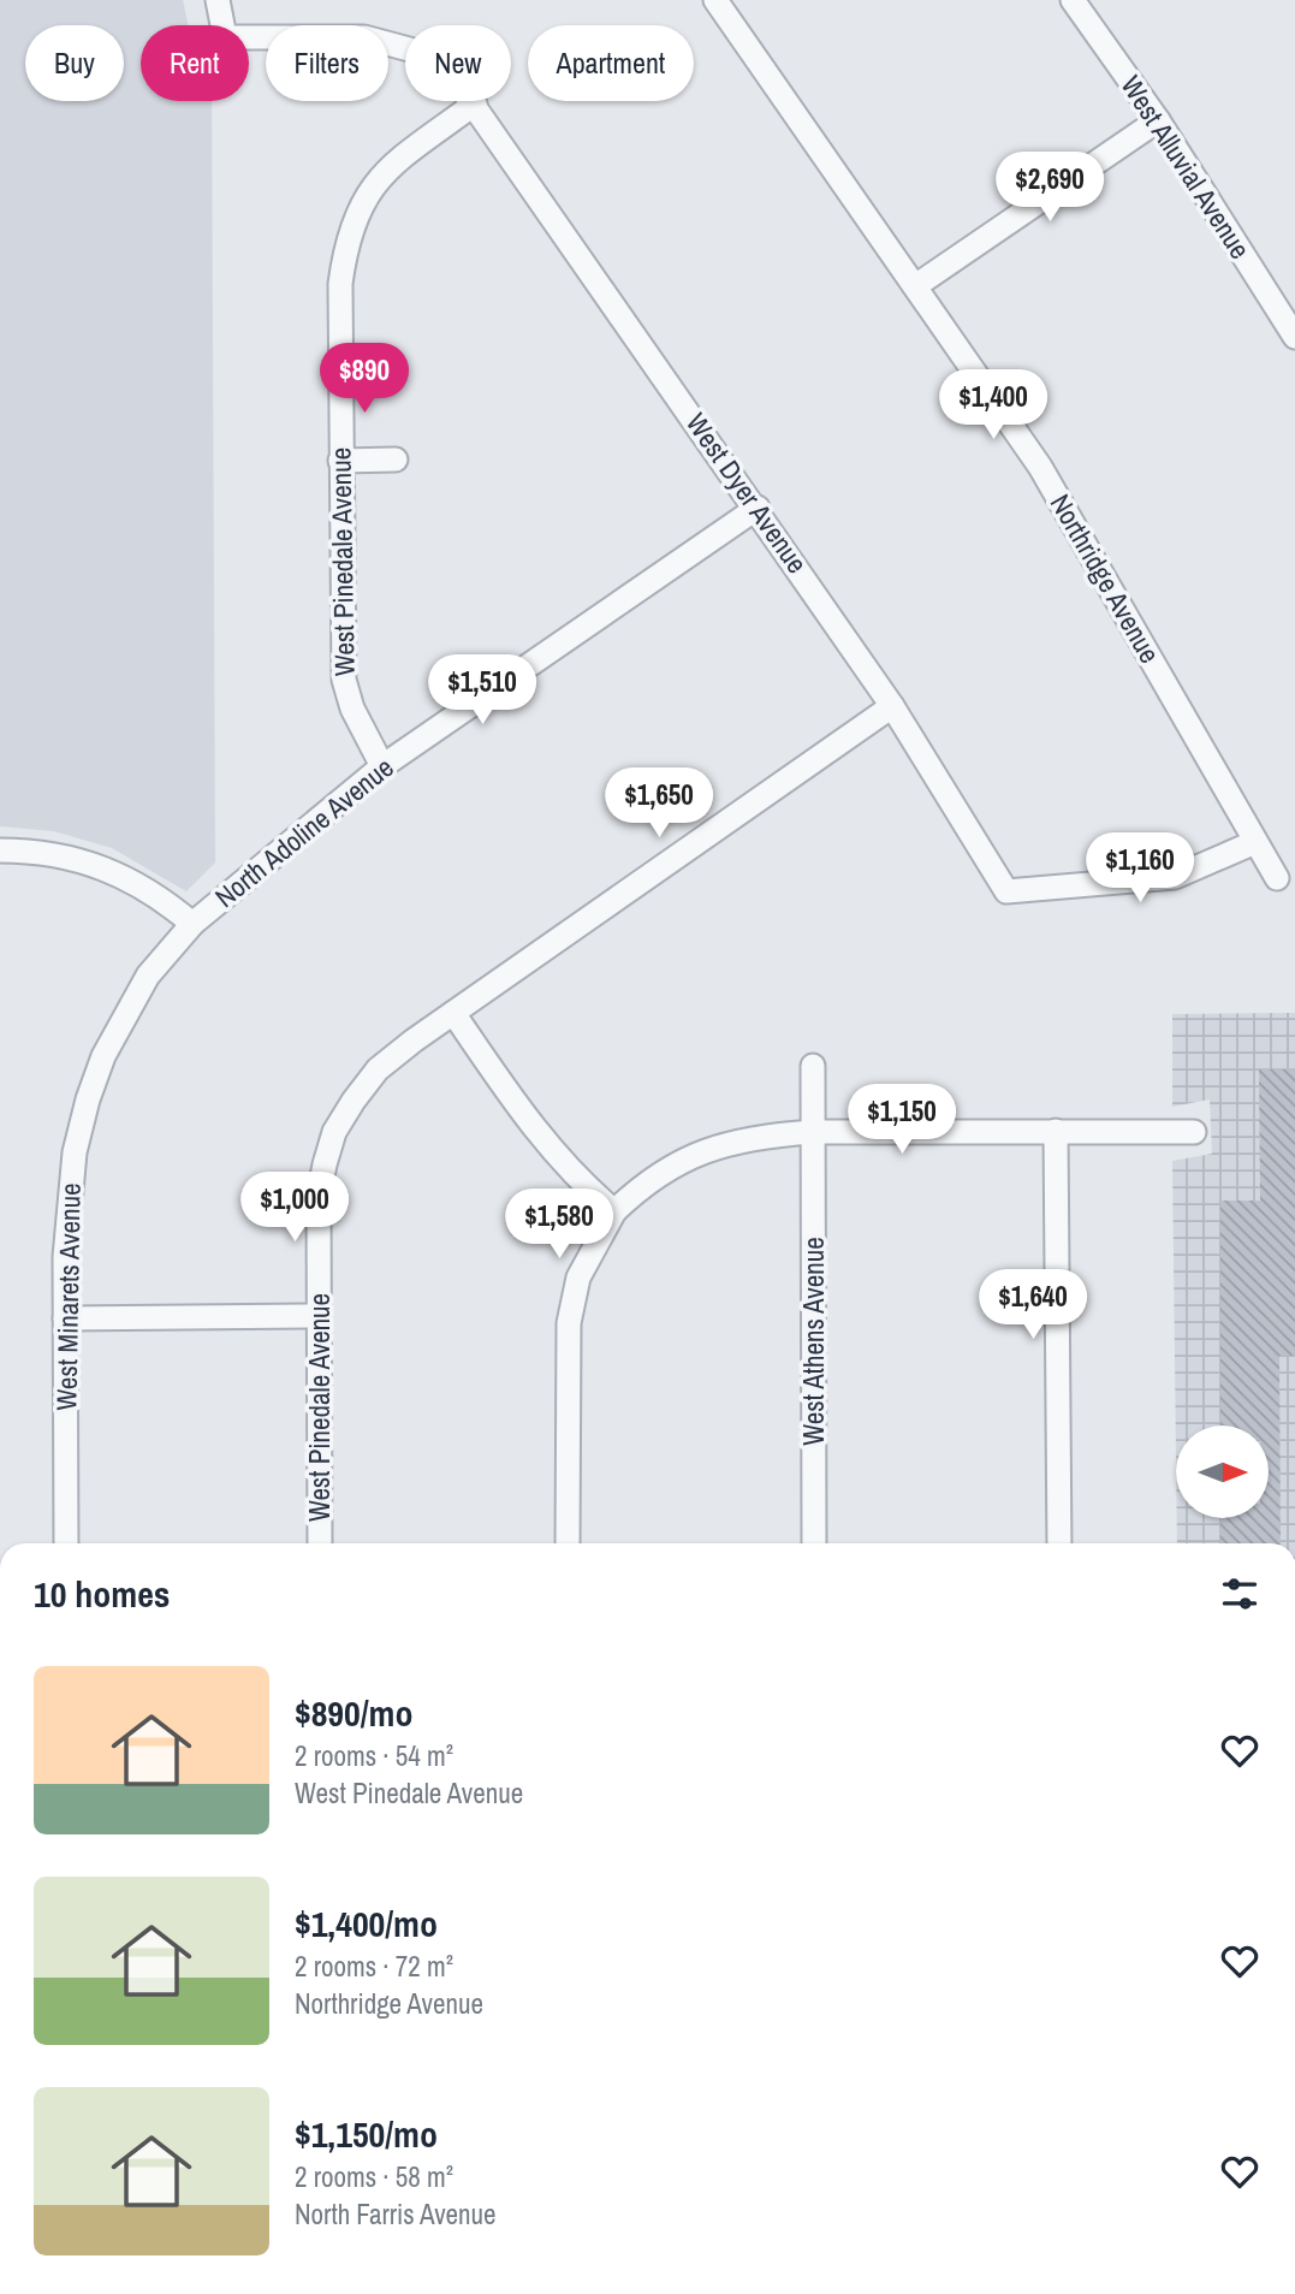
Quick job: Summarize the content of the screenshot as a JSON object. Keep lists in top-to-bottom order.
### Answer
{
  "streets": {
    "street": [
      "West Alluvial Avenue",
      "West Dyer Avenue",
      "West Pinedale Avenue",
      "Northridge Avenue",
      "North Adoline Avenue",
      "West Minarets Avenue",
      "West Athens Avenue"
    ]
  },
  "crossings": [
    ["West Dyer Avenue", "West Pinedale Avenue"],
    ["West Dyer Avenue", "Northridge Avenue"],
    ["West Dyer Avenue", "North Adoline Avenue"],
    ["West Pinedale Avenue", "North Adoline Avenue"],
    ["North Adoline Avenue", "West Minarets Avenue"]
  ],
  "north": "right",
  "page": {
    "chip": [
      "Buy",
      "Rent",
      "Filters",
      "New",
      "Apartment"
    ],
    "price": [
      "$2,690",
      "$890",
      "$1,400",
      "$1,510",
      "$1,650",
      "$1,160",
      "$1,150",
      "$1,000",
      "$1,580",
      "$1,640"
    ],
    "heading": "10 homes",
    "list": [
      {
        "name": "$890/mo",
        "note": "2 rooms · 54 m² · West Pinedale Avenue"
      },
      {
        "name": "$1,400/mo",
        "note": "2 rooms · 72 m² · Northridge Avenue"
      },
      {
        "name": "$1,150/mo",
        "note": "2 rooms · 58 m² · North Farris Avenue"
      }
    ]
  }
}
